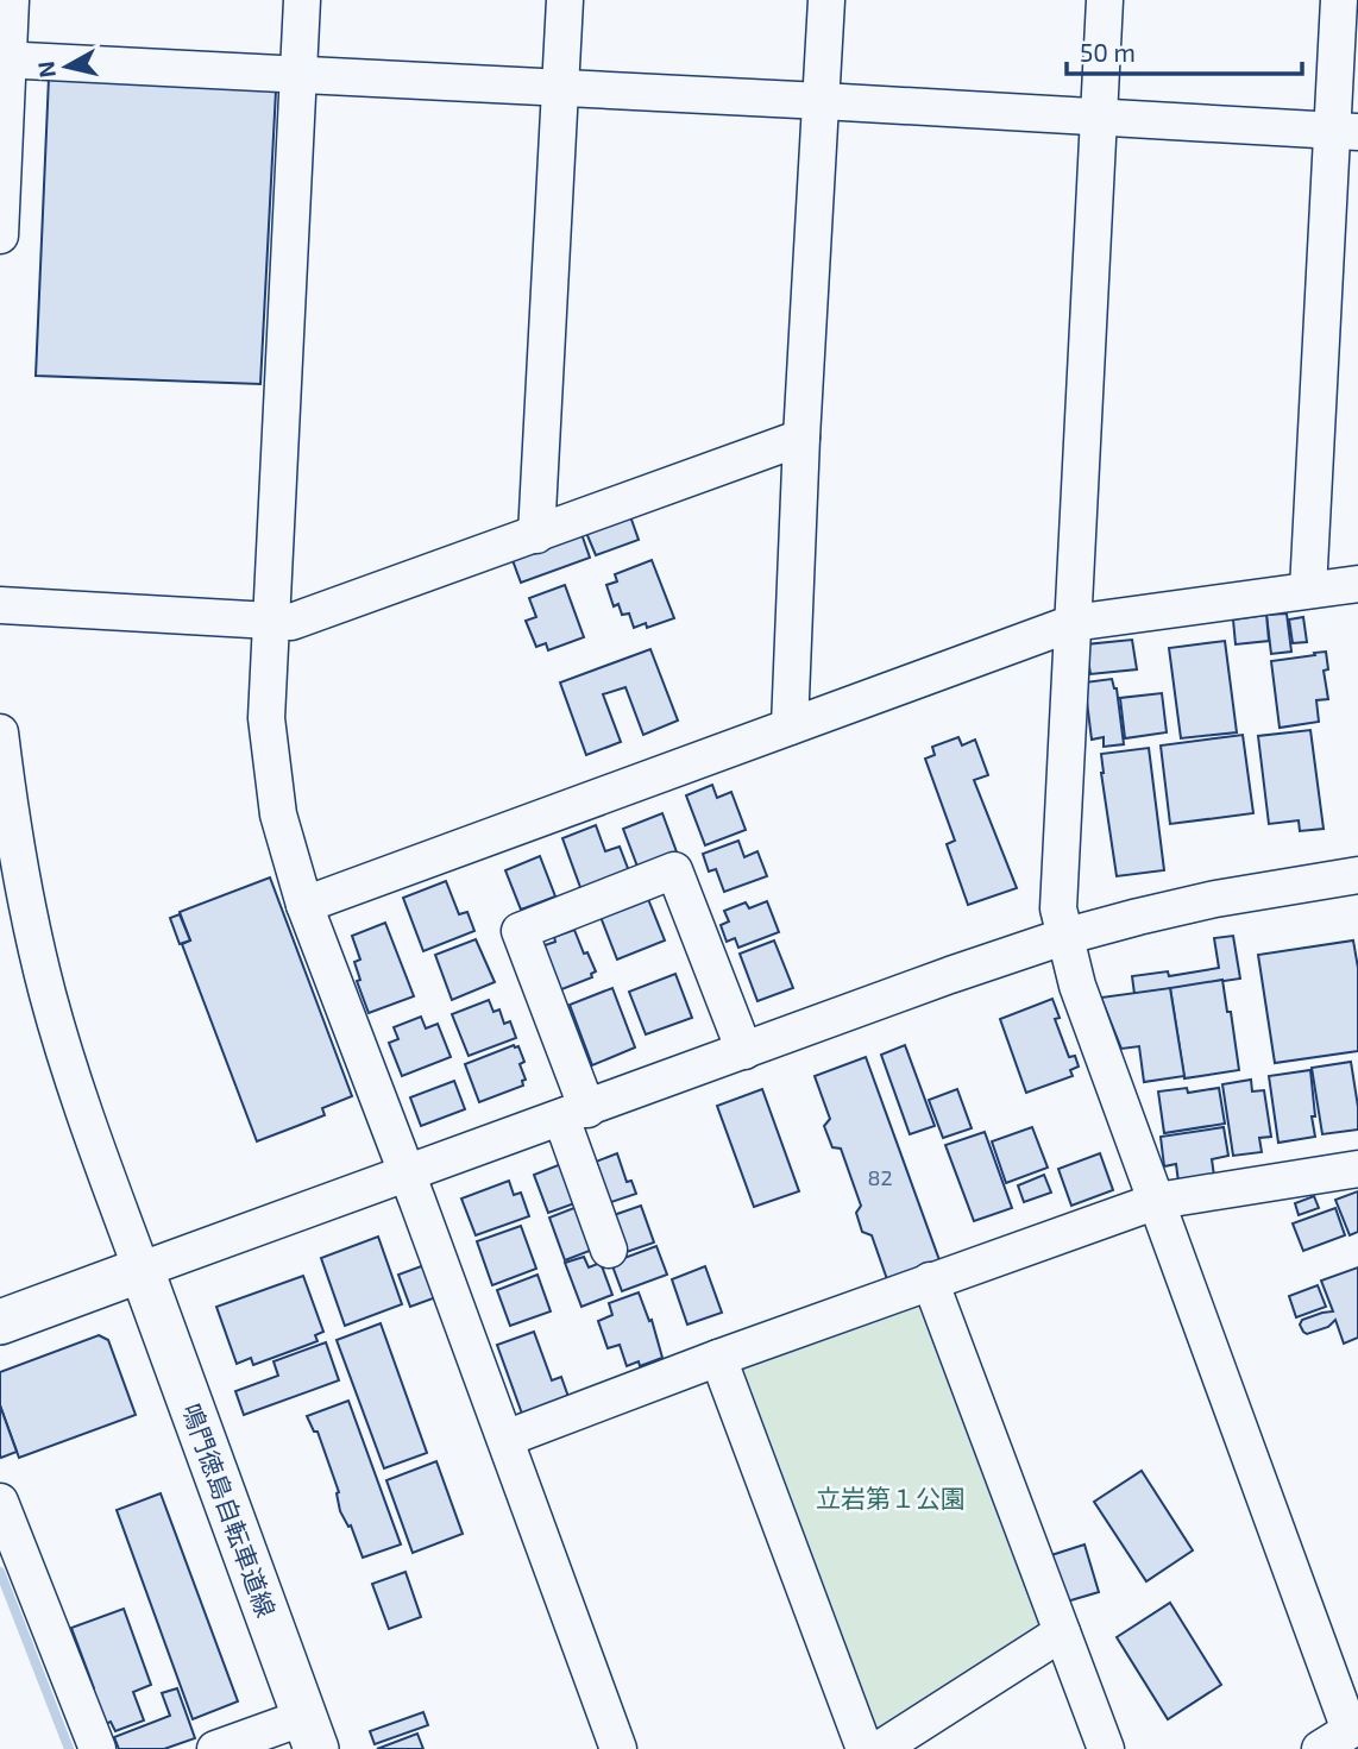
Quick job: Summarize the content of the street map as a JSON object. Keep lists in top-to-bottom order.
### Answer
{
  "streets": {
    "main road": ["鳴門徳島自転車道線"]
  },
  "parks": ["立岩第１公園"],
  "house_numbers": ["82"],
  "scale_bar": "50 m",
  "north": "left"
}
